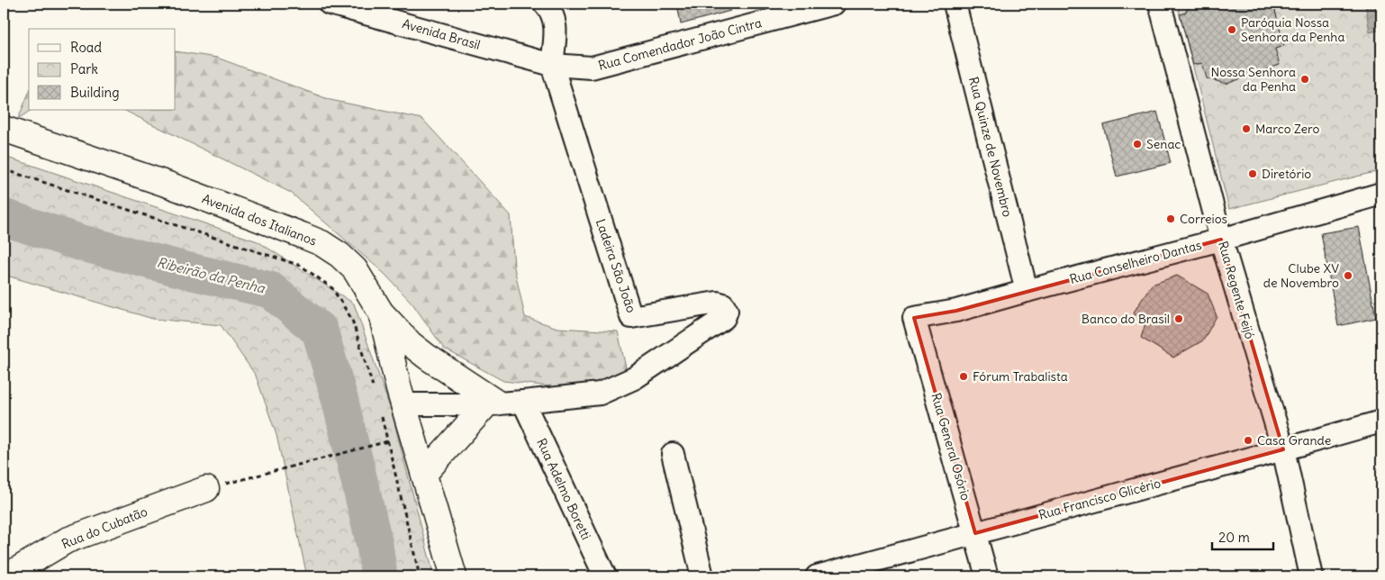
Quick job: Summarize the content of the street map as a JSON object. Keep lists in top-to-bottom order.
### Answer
{
  "streets": {
    "main road": ["Avenida dos Italianos", "Rua do Cubatão"],
    "street": [
      "Avenida Brasil",
      "Rua Comendador João Cintra",
      "Rua Quinze de Novembro",
      "Rua Conselheiro Dantas",
      "Ladeira São João",
      "Rua Regente Feijó",
      "Rua General Osório",
      "Rua Adelmo Boretti",
      "Rua Francisco Glicério"
    ]
  },
  "crossings": [
    ["Avenida Brasil", "Rua Comendador João Cintra"],
    ["Avenida Brasil", "Ladeira São João"],
    ["Rua Comendador João Cintra", "Ladeira São João"],
    ["Rua Quinze de Novembro", "Rua Conselheiro Dantas"],
    ["Avenida dos Italianos", "Ladeira São João"],
    ["Rua Conselheiro Dantas", "Rua Regente Feijó"],
    ["Rua Conselheiro Dantas", "Rua General Osório"],
    ["Ladeira São João", "Rua Adelmo Boretti"],
    ["Rua Regente Feijó", "Rua Francisco Glicério"],
    ["Rua General Osório", "Rua Francisco Glicério"]
  ],
  "water": ["Ribeirão da Penha"],
  "places": [
    "Paróquia Nossa Senhora da Penha",
    "Nossa Senhora da Penha",
    "Marco Zero",
    "Senac",
    "Diretório",
    "Correios",
    "Clube XV de Novembro",
    "Banco do Brasil",
    "Fórum Trabalista",
    "Casa Grande"
  ],
  "legend": ["Road", "Park", "Building"],
  "scale_bar": "20 m"
}
